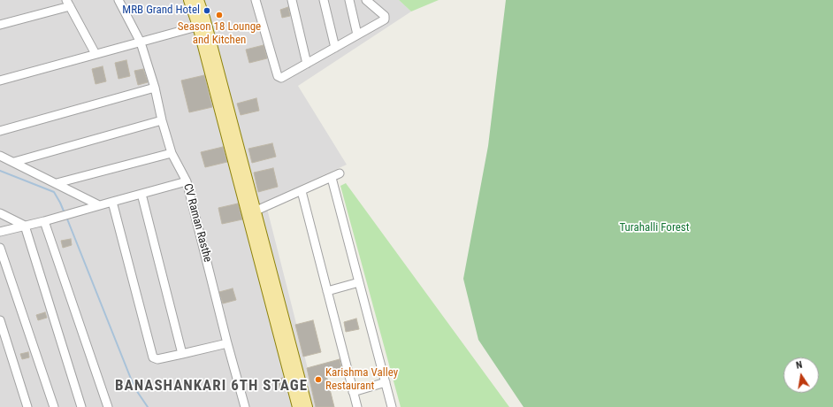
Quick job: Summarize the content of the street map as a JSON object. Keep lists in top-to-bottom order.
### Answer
{
  "streets": {
    "street": ["CV Raman Rasthe"]
  },
  "districts": ["BANASHANKARI 6TH STAGE"],
  "parks": ["Turahalli Forest"],
  "places": ["MRB Grand Hotel", "Season 18 Lounge and Kitchen", "Karishma Valley Restaurant"],
  "north": "top"
}
